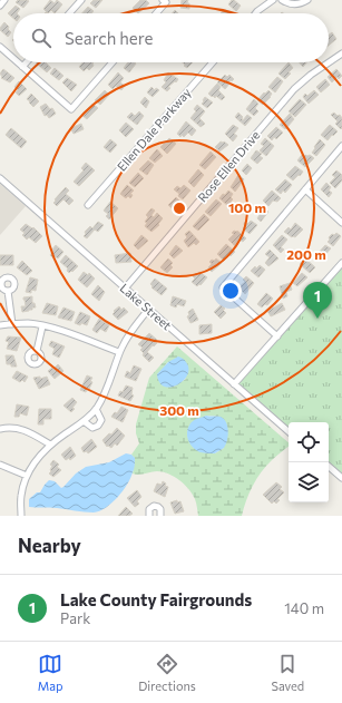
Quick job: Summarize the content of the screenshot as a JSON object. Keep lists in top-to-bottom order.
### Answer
{
  "streets": {
    "street": ["Ellen Dale Parkway", "Rose Ellen Drive", "Lake Street"]
  },
  "crossings": [
    ["Rose Ellen Drive", "Lake Street"]
  ],
  "page": {
    "search": "Search here",
    "pins": "1",
    "heading": "Nearby",
    "list": [
      {
        "mark": "1",
        "name": "Lake County Fairgrounds",
        "note": "Park",
        "value": "140 m"
      }
    ],
    "nav": ["Map", "Directions", "Saved"]
  },
  "rings": ["100 m", "200 m", "300 m"]
}
